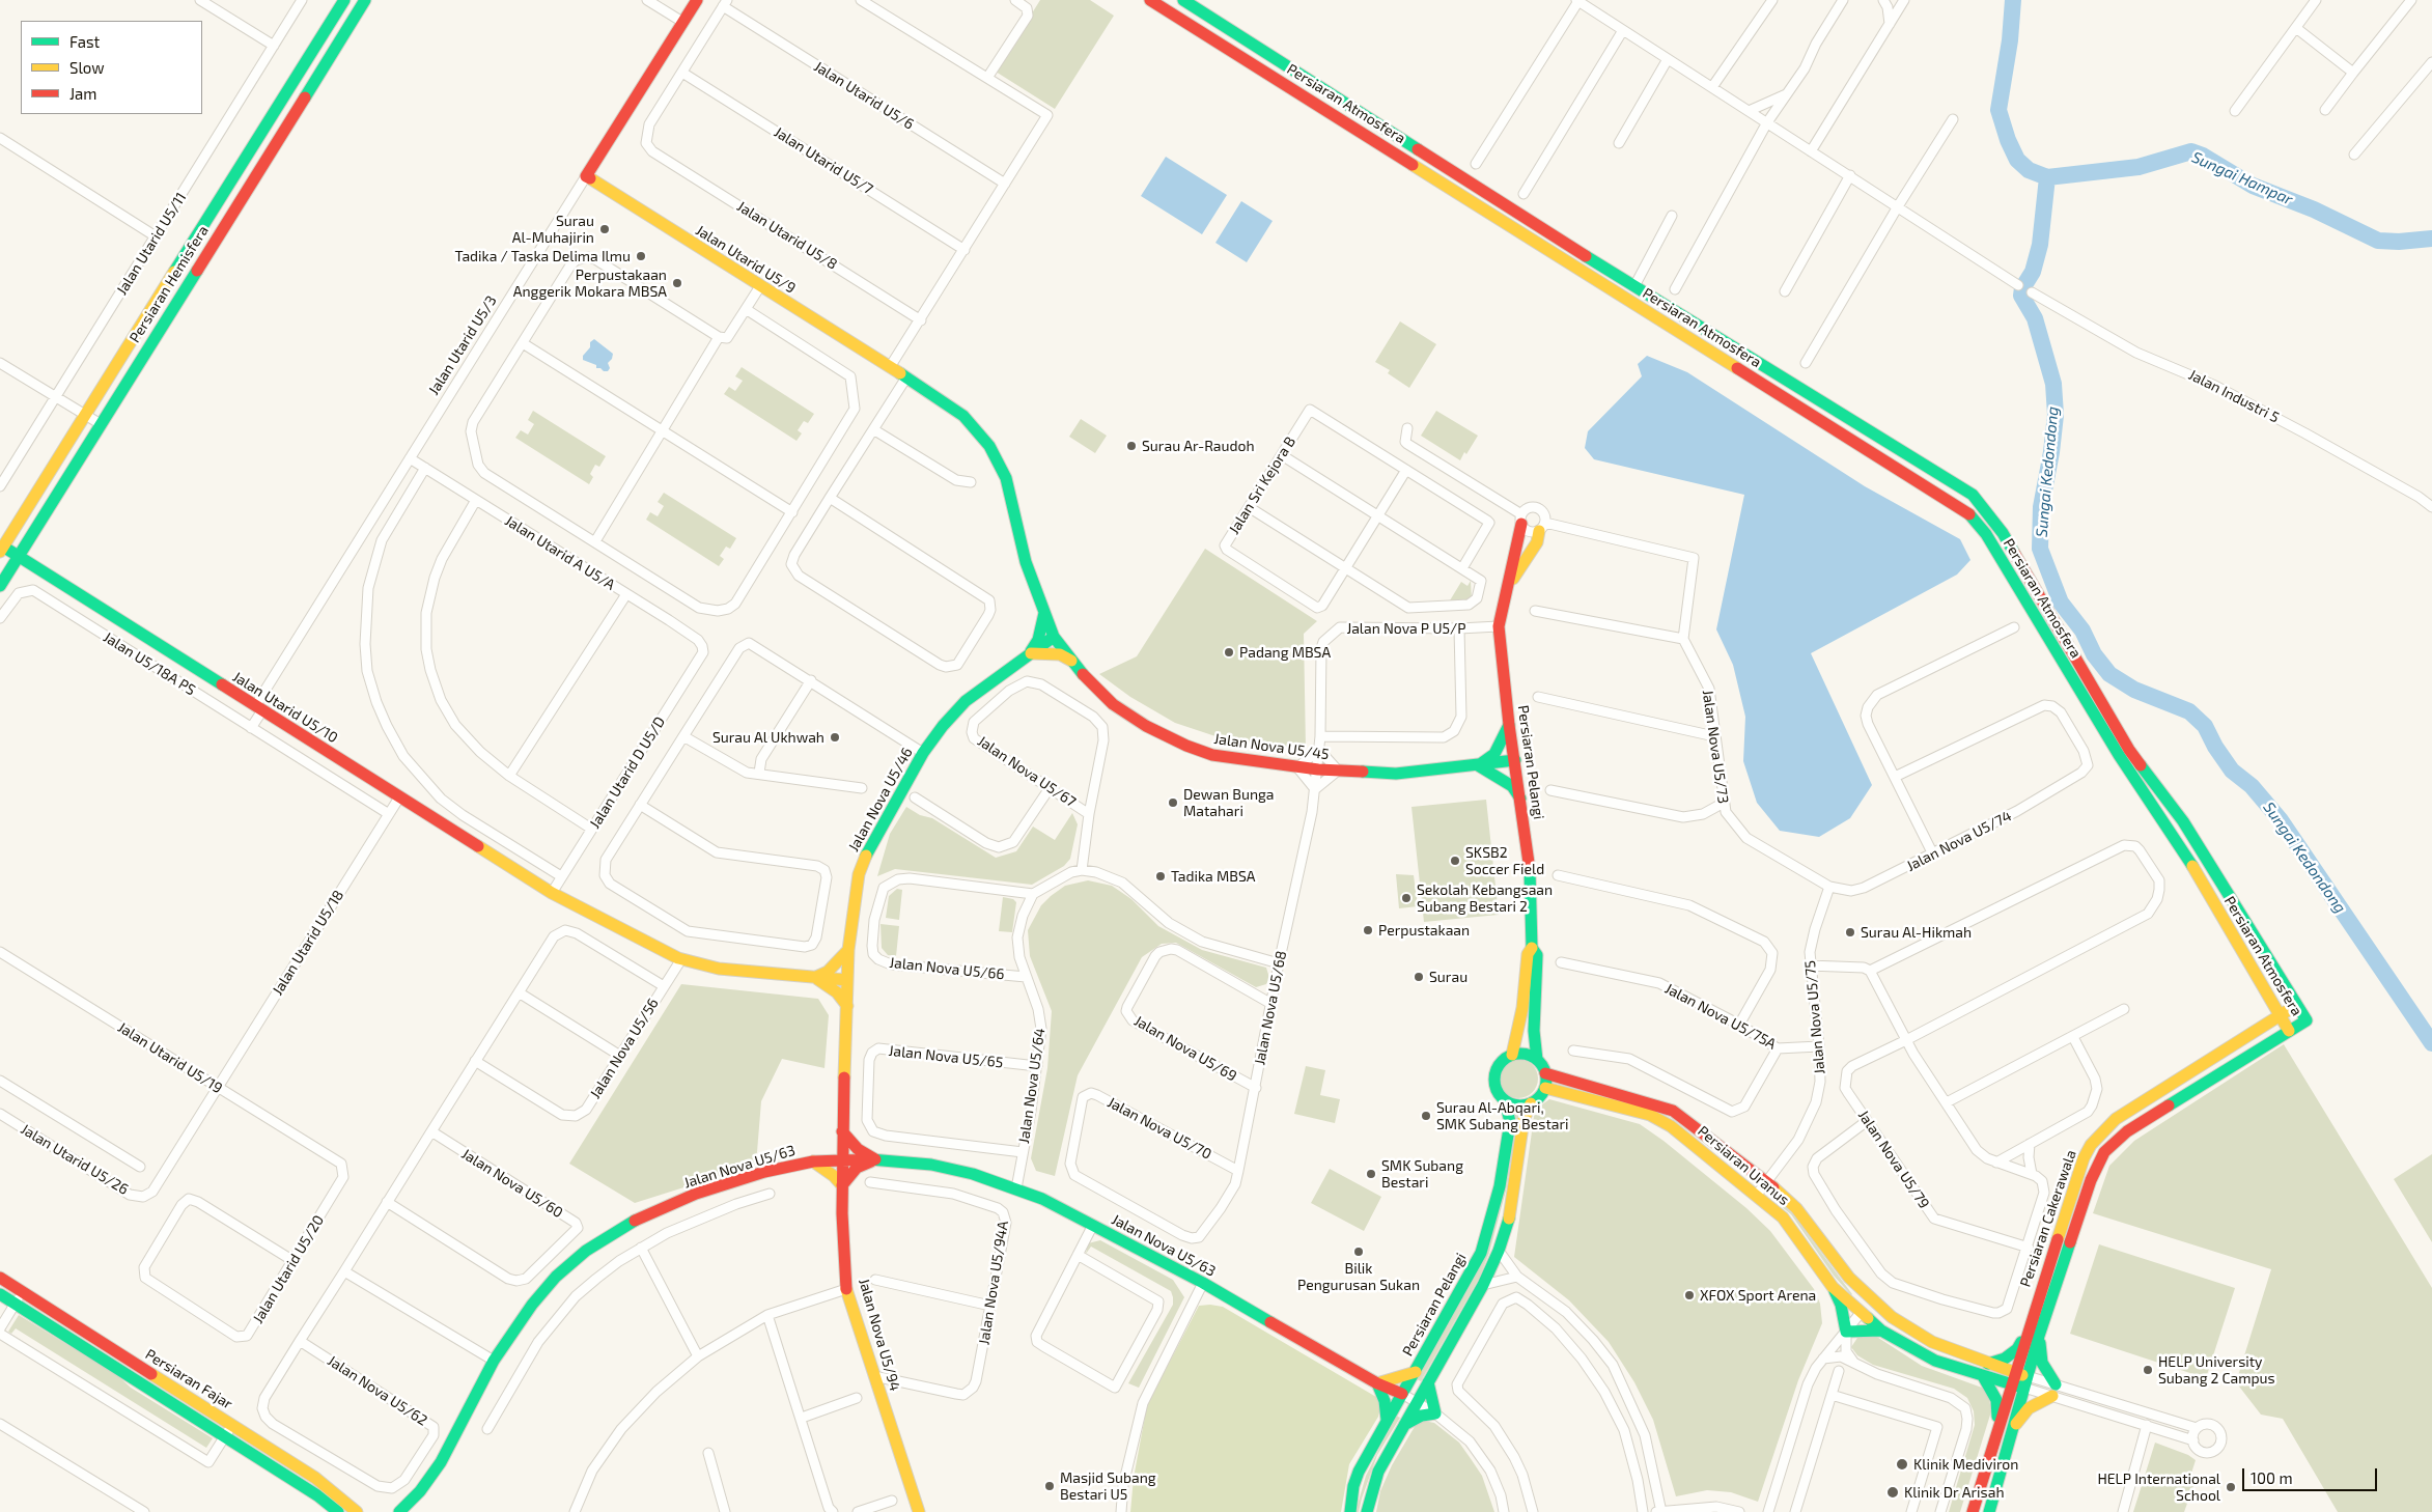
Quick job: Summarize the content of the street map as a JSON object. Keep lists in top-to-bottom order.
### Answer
{
  "streets": {
    "street": [
      "Jalan Utarid U5/6",
      "Persiaran Atmosfera",
      "Jalan Utarid U5/7",
      "Jalan Utarid U5/8",
      "Jalan Utarid U5/11",
      "Jalan Utarid U5/9",
      "Persiaran Hemisfera",
      "Jalan Utarid U5/3",
      "Jalan Industri 5",
      "Jalan Sri Kejora B",
      "Jalan Utarid A U5/A",
      "Jalan Nova P U5/P",
      "Jalan U5/18A PS",
      "Jalan Utarid U5/10",
      "Jalan Nova U5/45",
      "Jalan Nova U5/73",
      "Persiaran Pelangi",
      "Jalan Nova U5/67",
      "Jalan Utarid D U5/D",
      "Jalan Nova U5/46",
      "Jalan Nova U5/74",
      "Jalan Utarid U5/18",
      "Jalan Nova U5/66",
      "Jalan Nova U5/68",
      "Jalan Nova U5/75A",
      "Jalan Nova U5/75",
      "Jalan Nova U5/56",
      "Jalan Nova U5/69",
      "Jalan Nova U5/65",
      "Jalan Utarid U5/19",
      "Jalan Nova U5/64",
      "Jalan Nova U5/70",
      "Jalan Utarid U5/26",
      "Jalan Nova U5/79",
      "Persiaran Uranus",
      "Jalan Nova U5/63",
      "Jalan Nova U5/60",
      "Persiaran Cakerawala",
      "Jalan Utarid U5/20",
      "Jalan Nova U5/94A",
      "Jalan Nova U5/94",
      "Persiaran Fajar",
      "Jalan Nova U5/62"
    ]
  },
  "crossings": [
    ["Persiaran Atmosfera", "Persiaran Cakerawala"],
    ["Jalan Utarid U5/7", "Jalan Utarid U5/8"],
    ["Jalan Utarid U5/9", "Jalan Utarid U5/3"],
    ["Jalan Utarid U5/9", "Jalan Nova U5/45"],
    ["Persiaran Hemisfera", "Jalan Utarid U5/10"],
    ["Jalan Utarid U5/3", "Jalan Utarid A U5/A"],
    ["Jalan Utarid U5/3", "Jalan U5/18A PS"],
    ["Jalan Utarid U5/3", "Jalan Utarid U5/10"],
    ["Jalan Utarid A U5/A", "Jalan Utarid D U5/D"],
    ["Jalan Nova P U5/P", "Jalan Nova U5/45"],
    ["Jalan Nova P U5/P", "Persiaran Pelangi"],
    ["Jalan Nova P U5/P", "Jalan Nova U5/68"],
    ["Jalan U5/18A PS", "Jalan Utarid U5/18"],
    ["Jalan Utarid U5/10", "Jalan Utarid D U5/D"],
    ["Jalan Utarid U5/10", "Jalan Nova U5/46"],
    ["Jalan Utarid U5/10", "Jalan Utarid U5/18"],
    ["Jalan Utarid U5/10", "Jalan Nova U5/56"],
    ["Jalan Nova U5/45", "Persiaran Pelangi"],
    ["Jalan Nova U5/45", "Jalan Nova U5/46"],
    ["Jalan Nova U5/45", "Jalan Nova U5/68"],
    ["Jalan Nova U5/73", "Jalan Nova U5/74"],
    ["Jalan Nova U5/73", "Jalan Nova U5/75"],
    ["Persiaran Pelangi", "Persiaran Uranus"],
    ["Persiaran Pelangi", "Jalan Nova U5/63"],
    ["Jalan Nova U5/46", "Jalan Nova U5/63"],
    ["Jalan Nova U5/46", "Jalan Nova U5/94"],
    ["Jalan Nova U5/74", "Jalan Nova U5/75"],
    ["Jalan Utarid U5/18", "Jalan Utarid U5/19"],
    ["Jalan Utarid U5/18", "Jalan Utarid U5/26"],
    ["Jalan Nova U5/66", "Jalan Nova U5/64"],
    ["Jalan Nova U5/68", "Jalan Nova U5/69"],
    ["Jalan Nova U5/68", "Jalan Nova U5/70"],
    ["Jalan Nova U5/75A", "Jalan Nova U5/75"],
    ["Jalan Nova U5/75", "Persiaran Uranus"],
    ["Jalan Nova U5/65", "Jalan Nova U5/64"],
    ["Jalan Utarid U5/19", "Jalan Utarid U5/26"],
    ["Jalan Utarid U5/19", "Jalan Utarid U5/20"],
    ["Jalan Nova U5/64", "Jalan Nova U5/63"],
    ["Persiaran Uranus", "Persiaran Cakerawala"],
    ["Jalan Nova U5/63", "Jalan Nova U5/94"],
    ["Jalan Nova U5/94A", "Jalan Nova U5/94"]
  ],
  "water": ["Sungai Hampar", "Sungai Kedondong"],
  "places": [
    "Surau Al-Muhajirin",
    "Tadika / Taska Delima Ilmu",
    "Perpustakaan Anggerik Mokara MBSA",
    "Surau Ar-Raudoh",
    "Padang MBSA",
    "Surau Al Ukhwah",
    "Dewan Bunga Matahari",
    "SKSB2 Soccer Field",
    "Tadika MBSA",
    "Sekolah Kebangsaan Subang Bestari 2",
    "Perpustakaan",
    "Surau Al-Hikmah",
    "Surau",
    "Surau Al-Abqari, SMK Subang Bestari",
    "SMK Subang Bestari",
    "Bilik Pengurusan Sukan",
    "XFOX Sport Arena",
    "HELP University Subang 2 Campus",
    "Klinik Mediviron",
    "Masjid Subang Bestari U5",
    "HELP International School",
    "Klinik Dr Arisah"
  ],
  "legend": ["Fast", "Slow", "Jam"],
  "scale_bar": "100 m"
}
